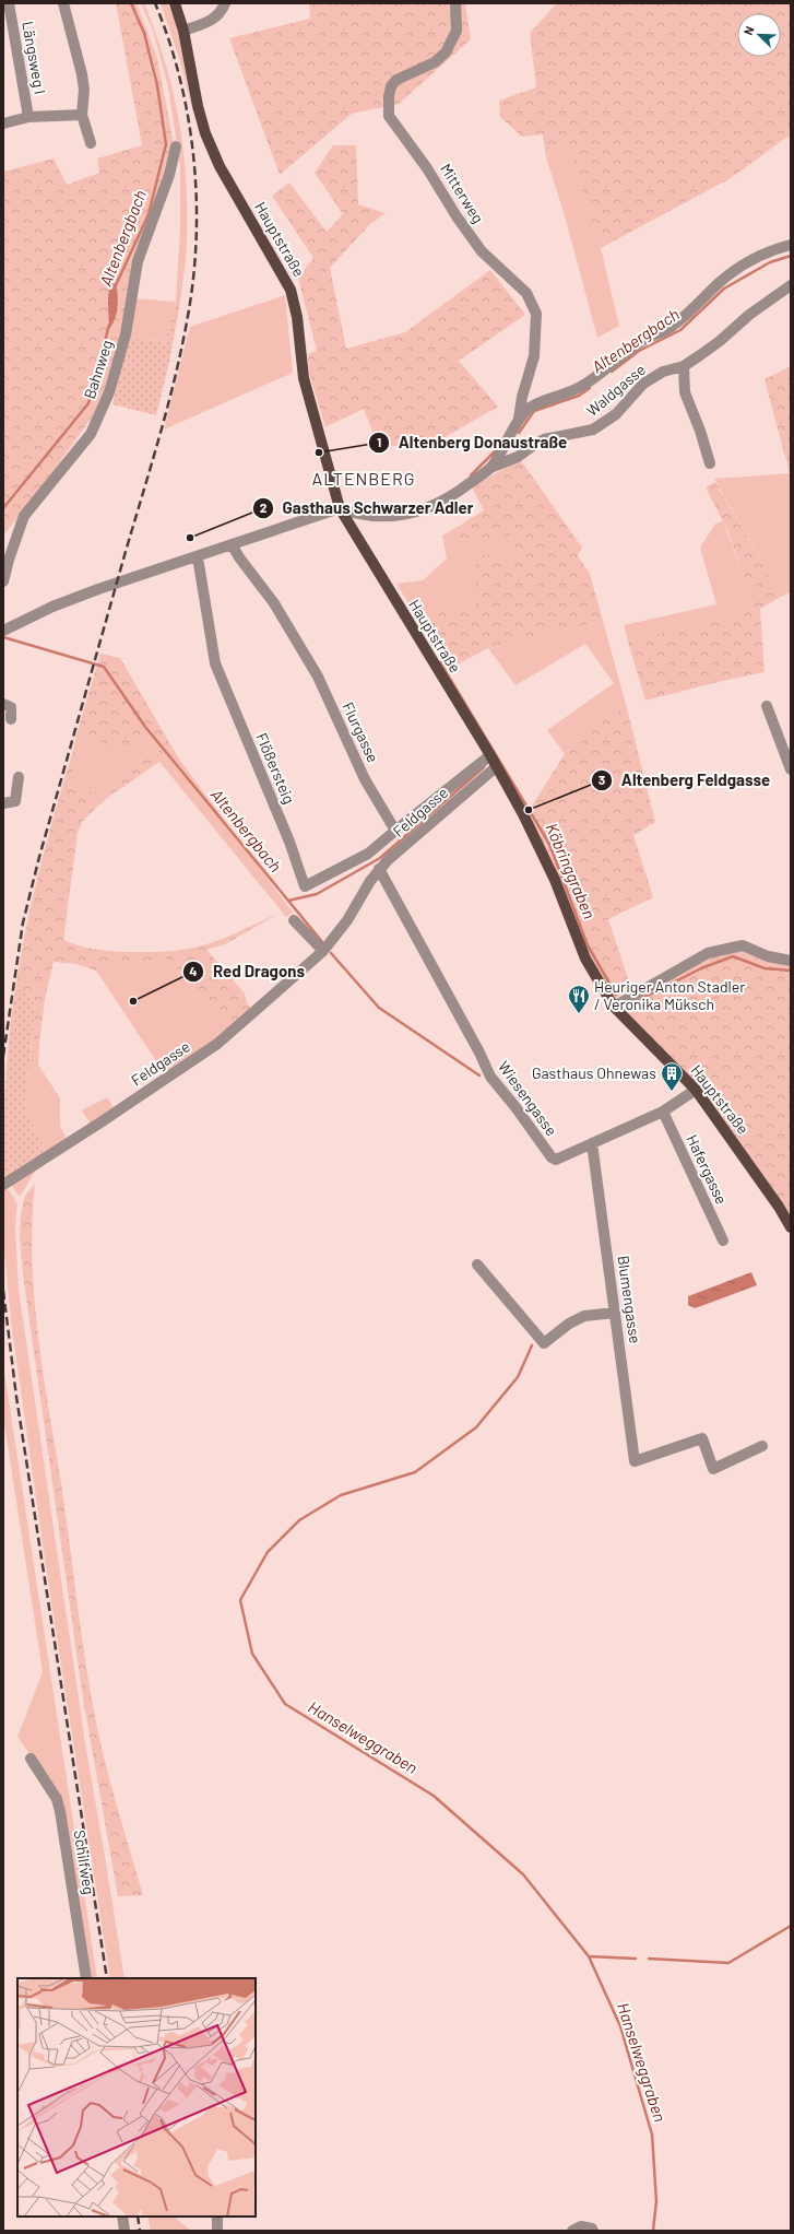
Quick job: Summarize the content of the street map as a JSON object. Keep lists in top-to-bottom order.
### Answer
{
  "streets": {
    "main road": ["Hauptstraße"],
    "street": [
      "Längsweg I",
      "Mitterweg",
      "Bahnweg",
      "Waldgasse",
      "Flurgasse",
      "Flößersteig",
      "Feldgasse",
      "Wiesengasse",
      "Hafergasse",
      "Blumengasse",
      "Schilfweg"
    ]
  },
  "crossings": [
    ["Mitterweg", "Waldgasse"],
    ["Hauptstraße", "Feldgasse"],
    ["Hauptstraße", "Wiesengasse"],
    ["Flurgasse", "Flößersteig"],
    ["Feldgasse", "Wiesengasse"],
    ["Wiesengasse", "Hafergasse"],
    ["Wiesengasse", "Blumengasse"]
  ],
  "districts": ["ALTENBERG"],
  "water": ["Altenbergbach", "Köbringgraben", "Hanselweggraben"],
  "places": {
    "other": [
      "Altenberg Donaustraße",
      "Gasthaus Schwarzer Adler",
      "Altenberg Feldgasse",
      "Red Dragons"
    ],
    "restaurant": ["Heuriger Anton Stadler / Veronika Müksch"],
    "building": ["Gasthaus Ohnewas"]
  },
  "north": "top left"
}
